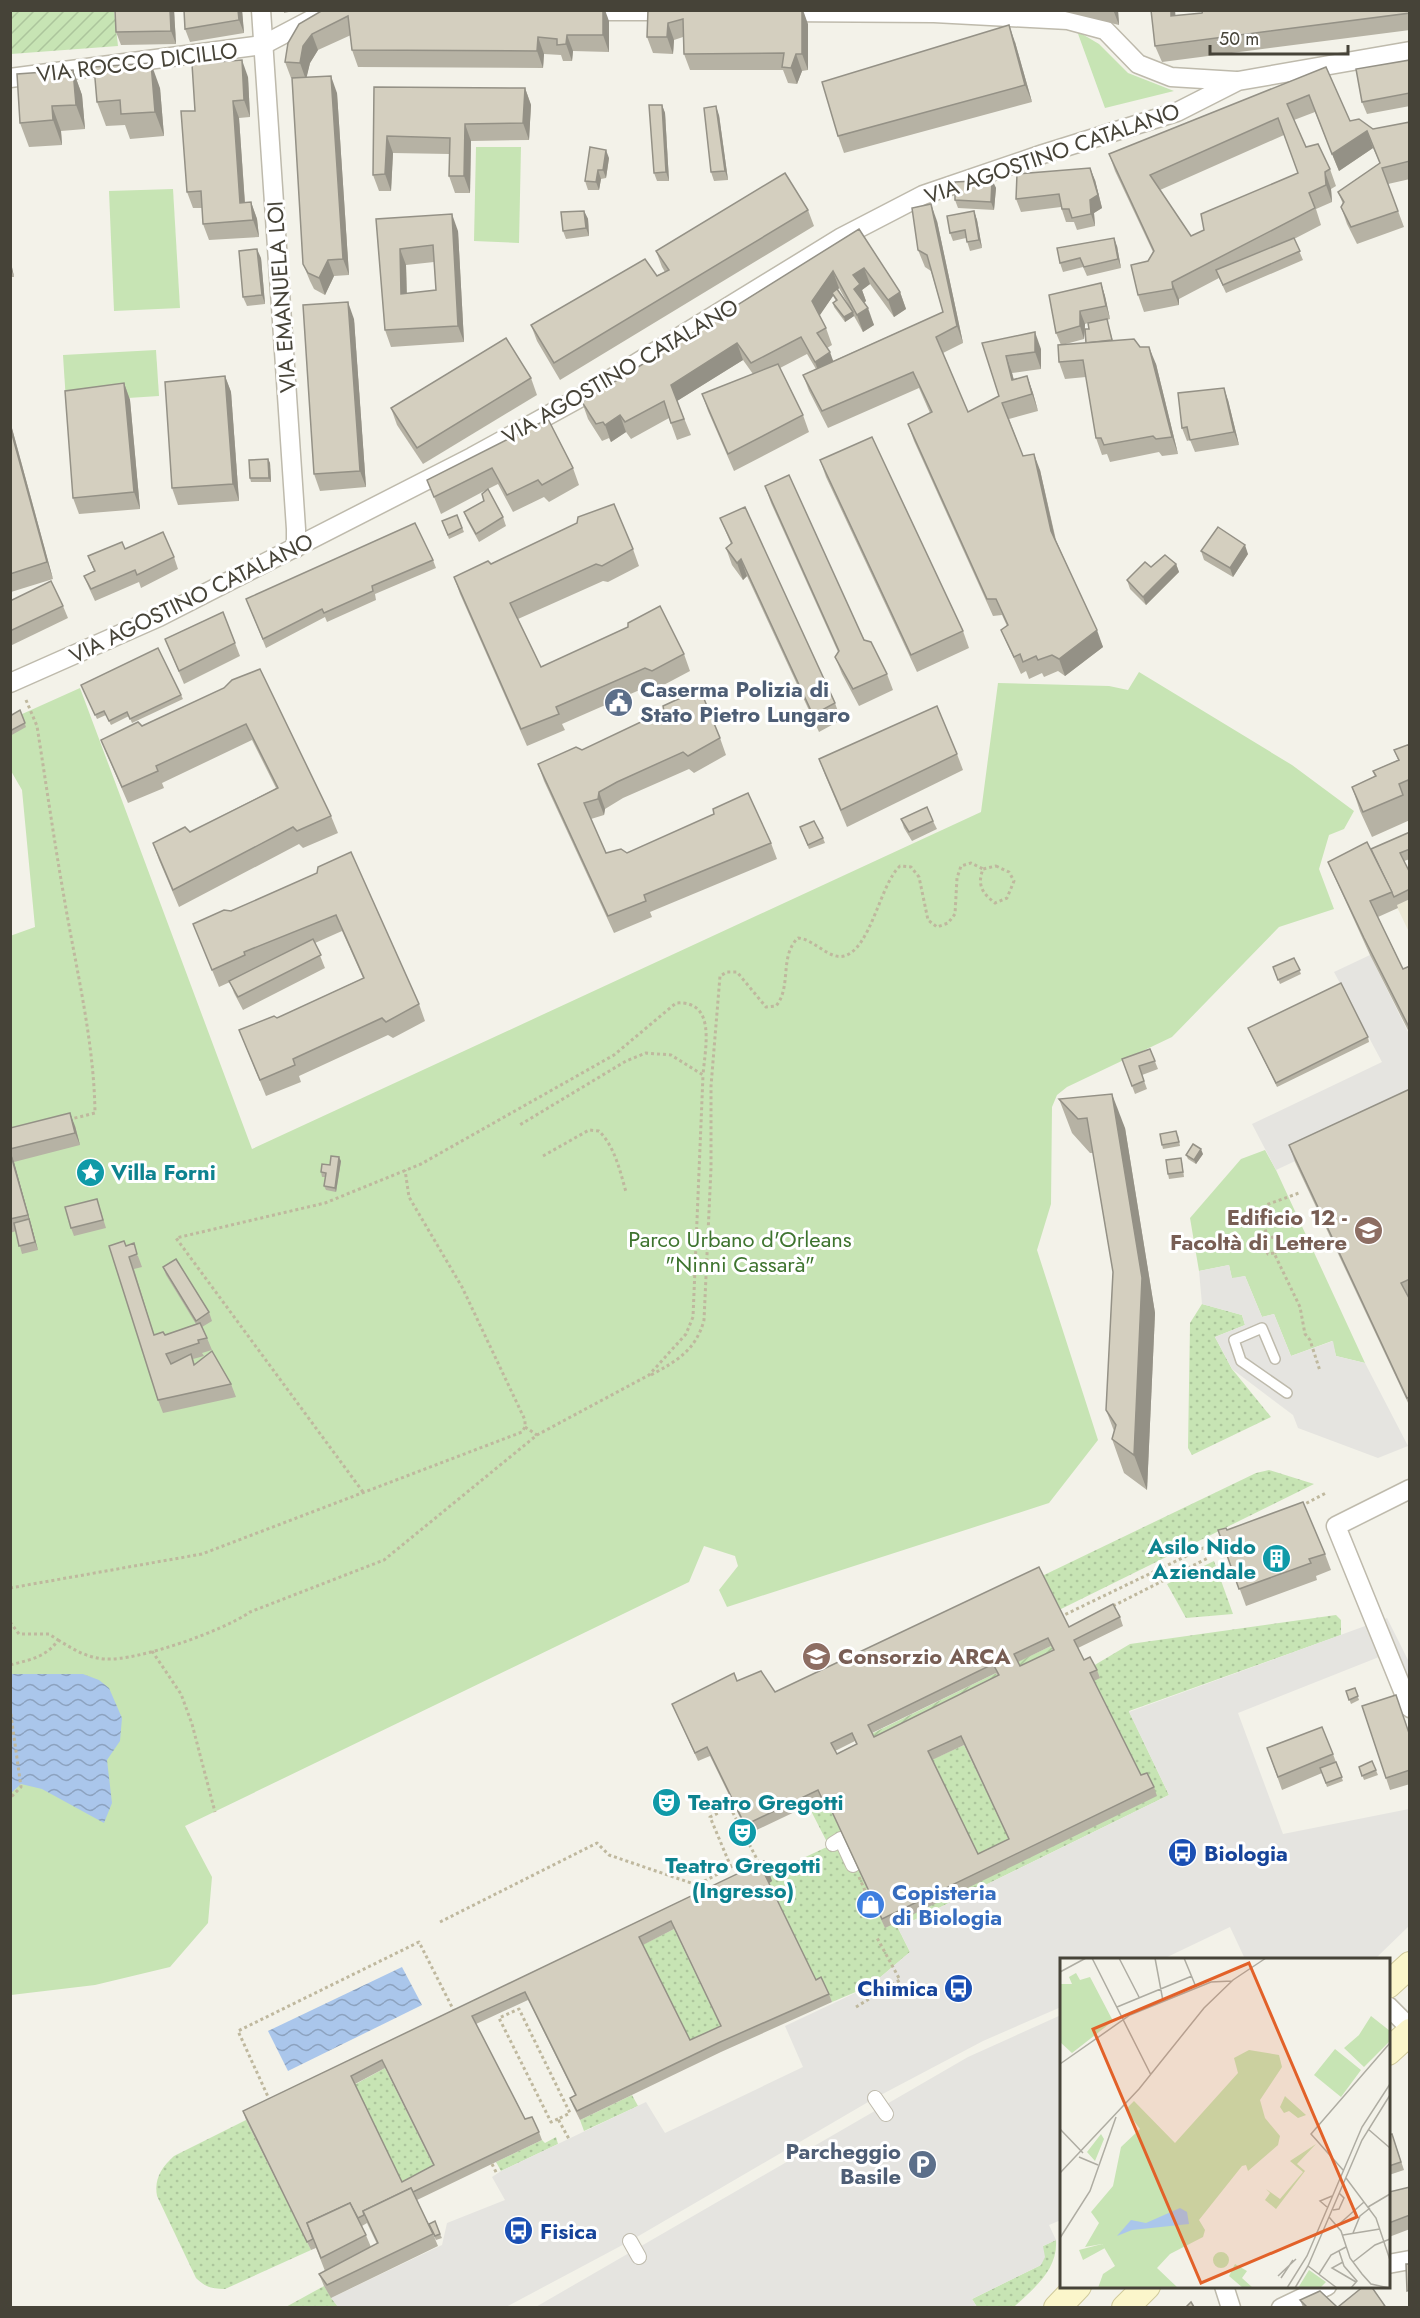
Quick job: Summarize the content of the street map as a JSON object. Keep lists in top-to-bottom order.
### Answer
{
  "streets": {
    "street": ["VIA ROCCO DICILLO", "VIA AGOSTINO CATALANO", "VIA EMANUELA LOI"]
  },
  "crossings": [
    ["VIA ROCCO DICILLO", "VIA EMANUELA LOI"],
    ["VIA AGOSTINO CATALANO", "VIA EMANUELA LOI"]
  ],
  "parks": ["Parco Urbano d'Orleans \"Ninni Cassarà\""],
  "places": {
    "public building": ["Caserma Polizia di Stato Pietro Lungaro"],
    "place": ["Villa Forni"],
    "school or university": ["Edificio 12 - Facoltà di Lettere", "Consorzio ARCA"],
    "building": ["Asilo Nido Aziendale"],
    "theatre": ["Teatro Gregotti", "Teatro Gregotti (Ingresso)"],
    "bus stop": ["Biologia", "Chimica", "Fisica"],
    "shop": ["Copisteria di Biologia"],
    "parking": ["Parcheggio Basile"]
  },
  "scale_bar": "50 m"
}
